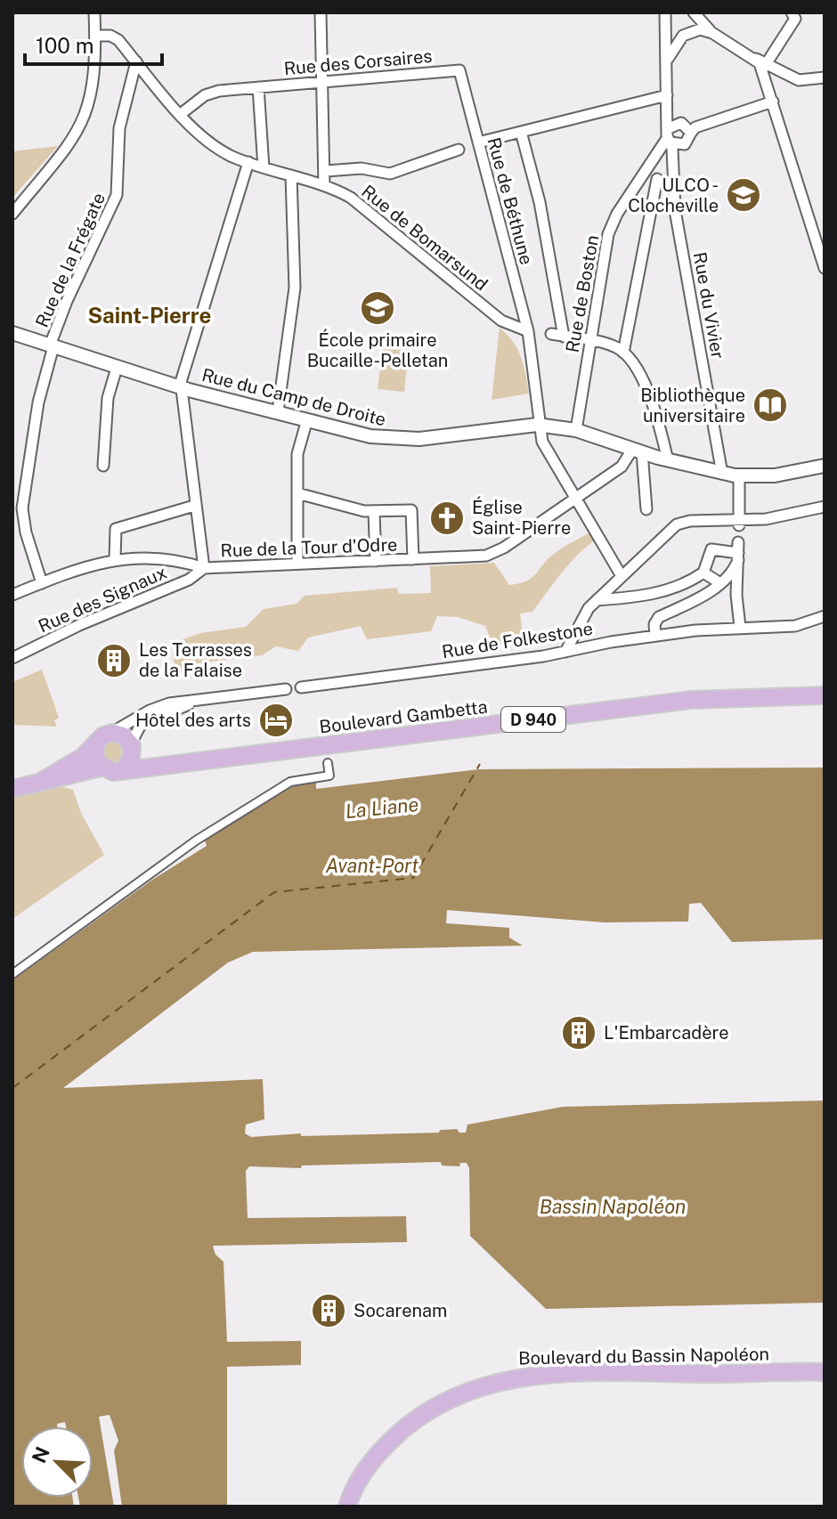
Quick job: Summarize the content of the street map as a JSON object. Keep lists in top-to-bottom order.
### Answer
{
  "streets": {
    "main road": ["Boulevard Gambetta", "D 940", "Boulevard du Bassin Napoléon"],
    "street": [
      "Rue des Corsaires",
      "Rue de Béthune",
      "Rue de Bomarsund",
      "Rue de la Frégate",
      "Rue de Boston",
      "Rue du Vivier",
      "Rue du Camp de Droite",
      "Rue de la Tour d'Odre",
      "Rue des Signaux",
      "Rue de Folkestone"
    ]
  },
  "crossings": [
    ["Rue des Corsaires", "Rue de Béthune"],
    ["Rue des Corsaires", "Rue de Bomarsund"],
    ["Rue de Béthune", "Rue de Bomarsund"],
    ["Rue de Béthune", "Rue du Camp de Droite"],
    ["Rue de Béthune", "Rue de la Tour d'Odre"],
    ["Rue de Bomarsund", "Rue de la Frégate"],
    ["Rue de la Frégate", "Rue du Camp de Droite"],
    ["Rue de la Frégate", "Rue de la Tour d'Odre"],
    ["Rue de Boston", "Rue du Vivier"],
    ["Rue de Boston", "Rue du Camp de Droite"],
    ["Rue du Vivier", "Rue du Camp de Droite"],
    ["Rue de la Tour d'Odre", "Rue des Signaux"]
  ],
  "districts": ["Saint-Pierre"],
  "water": ["La Liane", "Avant-Port", "Bassin Napoléon"],
  "places": {
    "school or university": ["ULCO - Clocheville", "École primaire Bucaille-Pelletan"],
    "library": ["Bibliothèque universitaire"],
    "church": ["Église Saint-Pierre"],
    "building": ["Les Terrasses de la Falaise", "L'Embarcadère", "Socarenam"],
    "hotel": ["Hôtel des arts"]
  },
  "scale_bar": "100 m",
  "north": "top left"
}
